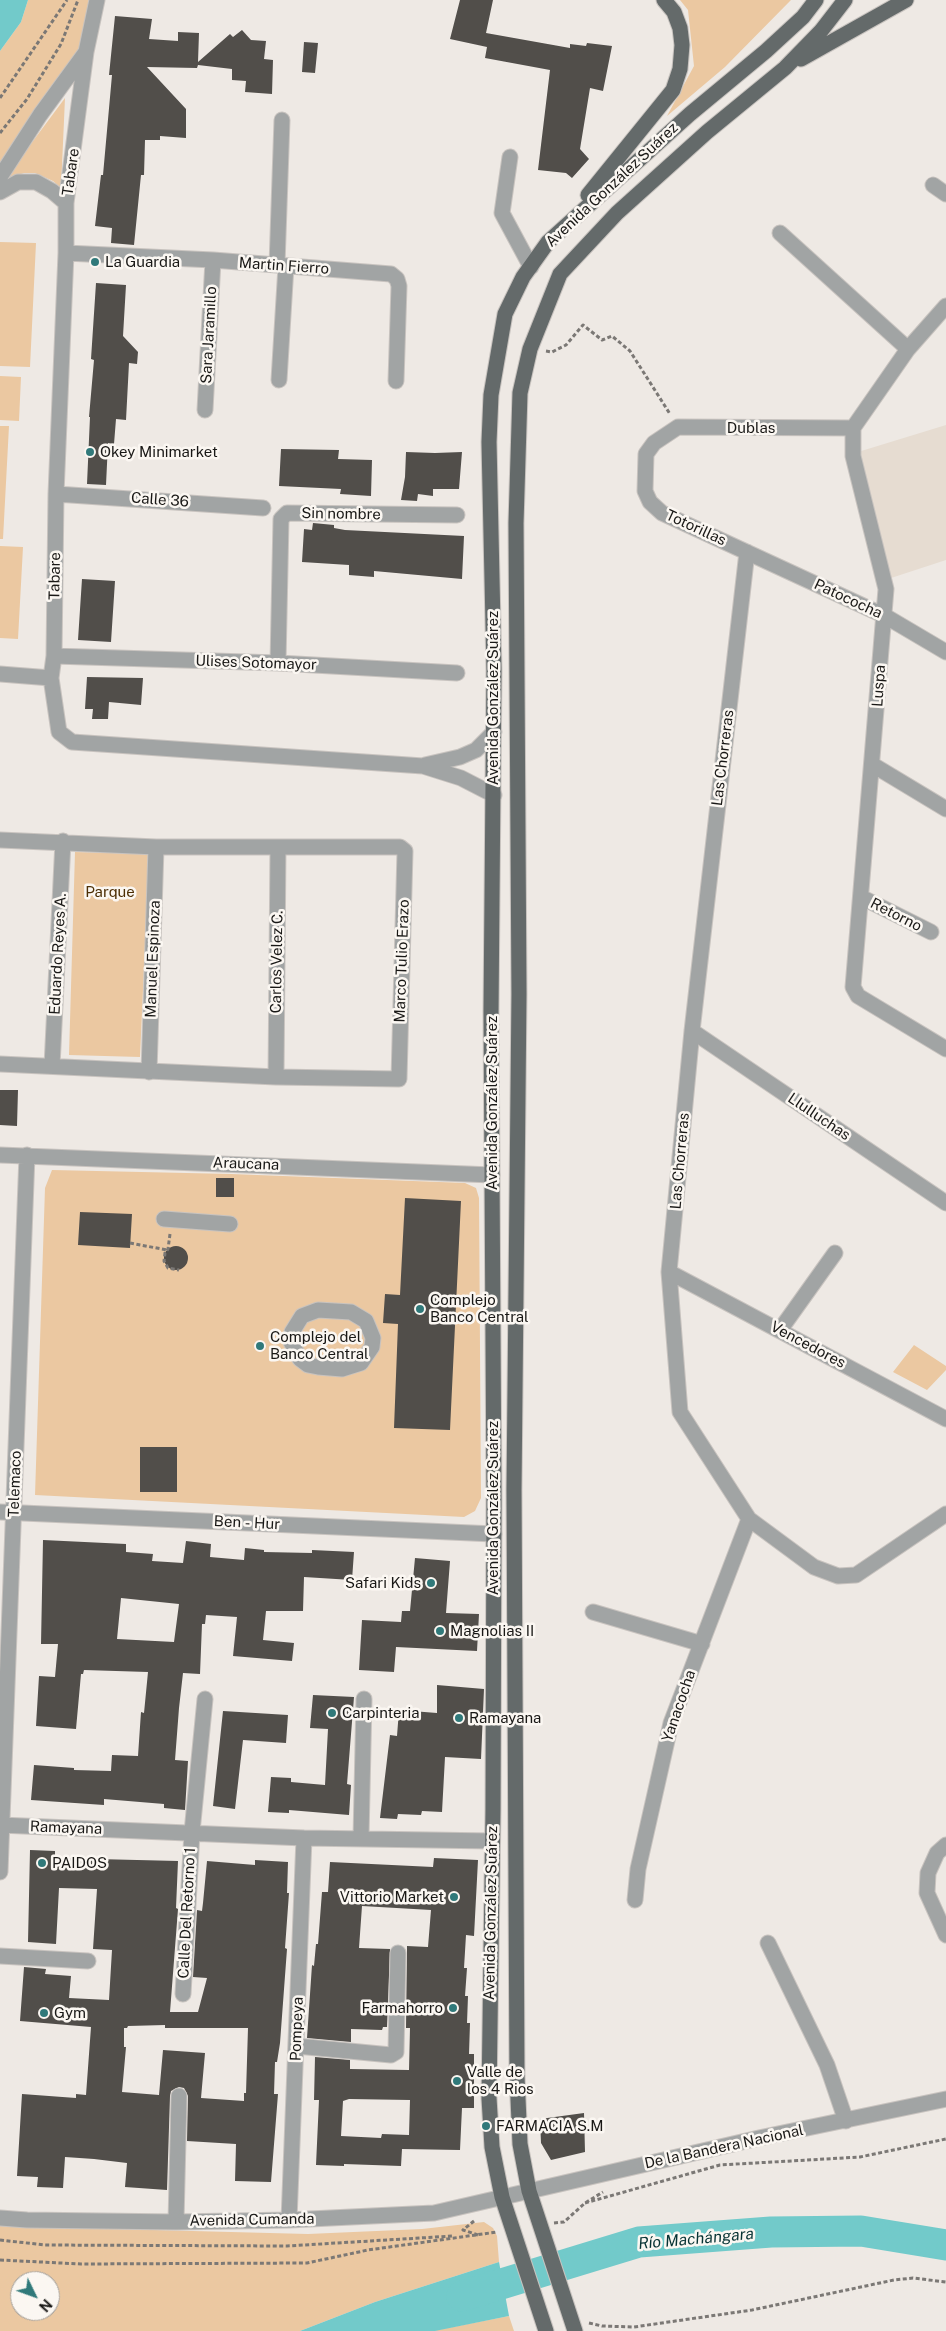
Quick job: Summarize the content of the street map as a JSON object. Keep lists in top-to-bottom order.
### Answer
{
  "streets": {
    "main road": ["Avenida González Suárez"],
    "street": [
      "Tabare",
      "Martin Fierro",
      "Sara Jaramillo",
      "Dublas",
      "Calle 36",
      "Sin nombre",
      "Totorillas",
      "Patococha",
      "Ulises Sotomayor",
      "Luspa",
      "Las Chorreras",
      "Retorno",
      "Eduardo Reyes A.",
      "Manuel Espinoza",
      "Marco Tulio Erazo",
      "Carlos Velez C.",
      "Llulluchas",
      "Araucana",
      "Vencedores",
      "Telemaco",
      "Ben - Hur",
      "Yanacocha",
      "Ramayana",
      "Calle Del Retorno 1",
      "Pompeya",
      "De la Bandera Nacional",
      "Avenida Cumanda"
    ]
  },
  "crossings": [
    ["Tabare", "Avenida González Suárez"],
    ["Tabare", "Martin Fierro"],
    ["Tabare", "Calle 36"],
    ["Tabare", "Ulises Sotomayor"],
    ["Avenida González Suárez", "Araucana"],
    ["Avenida González Suárez", "Ben - Hur"],
    ["Avenida González Suárez", "Ramayana"],
    ["Avenida González Suárez", "De la Bandera Nacional"],
    ["Avenida González Suárez", "Avenida Cumanda"],
    ["Martin Fierro", "Sara Jaramillo"],
    ["Dublas", "Totorillas"],
    ["Dublas", "Luspa"],
    ["Sin nombre", "Ulises Sotomayor"],
    ["Totorillas", "Patococha"],
    ["Totorillas", "Las Chorreras"],
    ["Patococha", "Luspa"],
    ["Patococha", "Las Chorreras"],
    ["Luspa", "Retorno"],
    ["Las Chorreras", "Llulluchas"],
    ["Las Chorreras", "Vencedores"],
    ["Las Chorreras", "Yanacocha"],
    ["Eduardo Reyes A.", "Marco Tulio Erazo"],
    ["Manuel Espinoza", "Marco Tulio Erazo"],
    ["Marco Tulio Erazo", "Carlos Velez C."],
    ["Araucana", "Telemaco"],
    ["Telemaco", "Ben - Hur"],
    ["Telemaco", "Ramayana"],
    ["Ramayana", "Calle Del Retorno 1"],
    ["Ramayana", "Pompeya"],
    ["Pompeya", "Avenida Cumanda"],
    ["De la Bandera Nacional", "Avenida Cumanda"]
  ],
  "water": ["Río Machángara"],
  "parks": ["Parque"],
  "places": [
    "La Guardia",
    "Okey Minimarket",
    "Complejo Banco Central",
    "Complejo del Banco Central",
    "Safari Kids",
    "Magnolias II",
    "Carpinteria",
    "Ramayana",
    "PAIDOS",
    "Vittorio Market",
    "Farmahorro",
    "Gym",
    "Valle de los 4 Rios",
    "FARMACIA S.M"
  ],
  "north": "bottom right"
}
